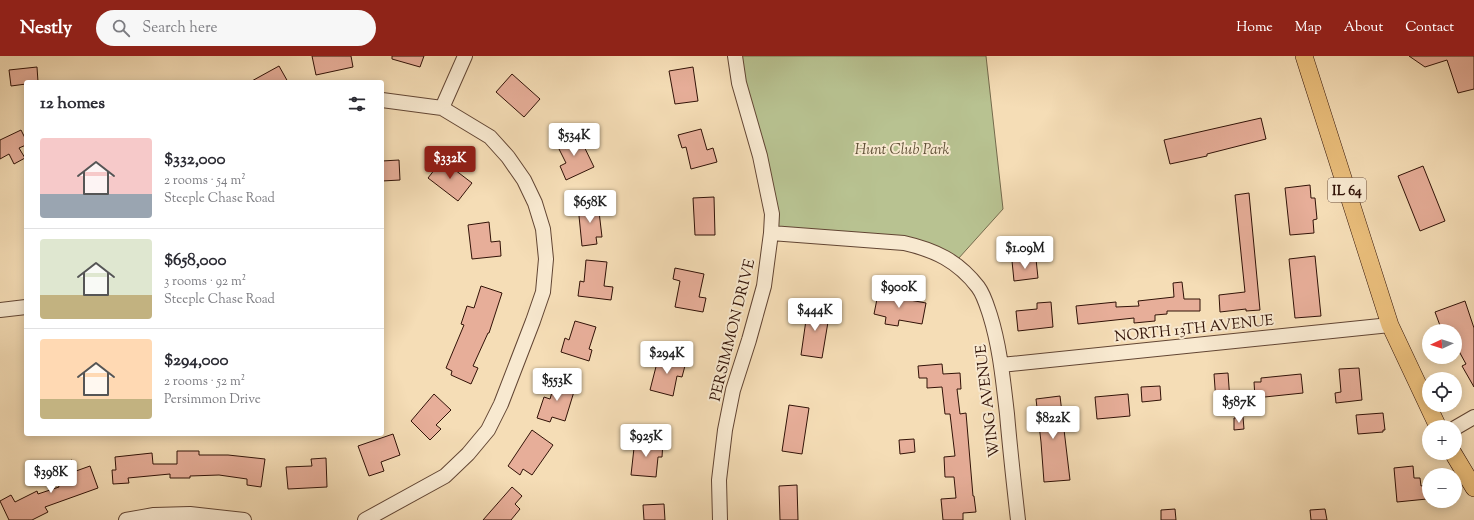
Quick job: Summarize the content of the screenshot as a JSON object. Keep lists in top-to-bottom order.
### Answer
{
  "streets": {
    "main road": ["IL 64"],
    "street": ["NORTH 13TH AVENUE", "PERSIMMON DRIVE", "WING AVENUE"]
  },
  "crossings": [
    ["IL 64", "NORTH 13TH AVENUE"],
    ["NORTH 13TH AVENUE", "WING AVENUE"],
    ["PERSIMMON DRIVE", "WING AVENUE"]
  ],
  "parks": ["Hunt Club Park"],
  "north": "left",
  "page": {
    "header": "Nestly",
    "search": "Search here",
    "nav": [
      "Home",
      "Map",
      "About",
      "Contact"
    ],
    "heading": "12 homes",
    "price": [
      "$534K",
      "$332K",
      "$658K",
      "$1.09M",
      "$900K",
      "$444K",
      "$294K",
      "$553K",
      "$587K",
      "$822K",
      "$925K",
      "$398K"
    ],
    "list": [
      {
        "name": "$332,000",
        "note": "2 rooms · 54 m² · Steeple Chase Road"
      },
      {
        "name": "$658,000",
        "note": "3 rooms · 92 m² · Steeple Chase Road"
      },
      {
        "name": "$294,000",
        "note": "2 rooms · 52 m² · Persimmon Drive"
      }
    ],
    "map_buttons": ["+", "−"]
  }
}
